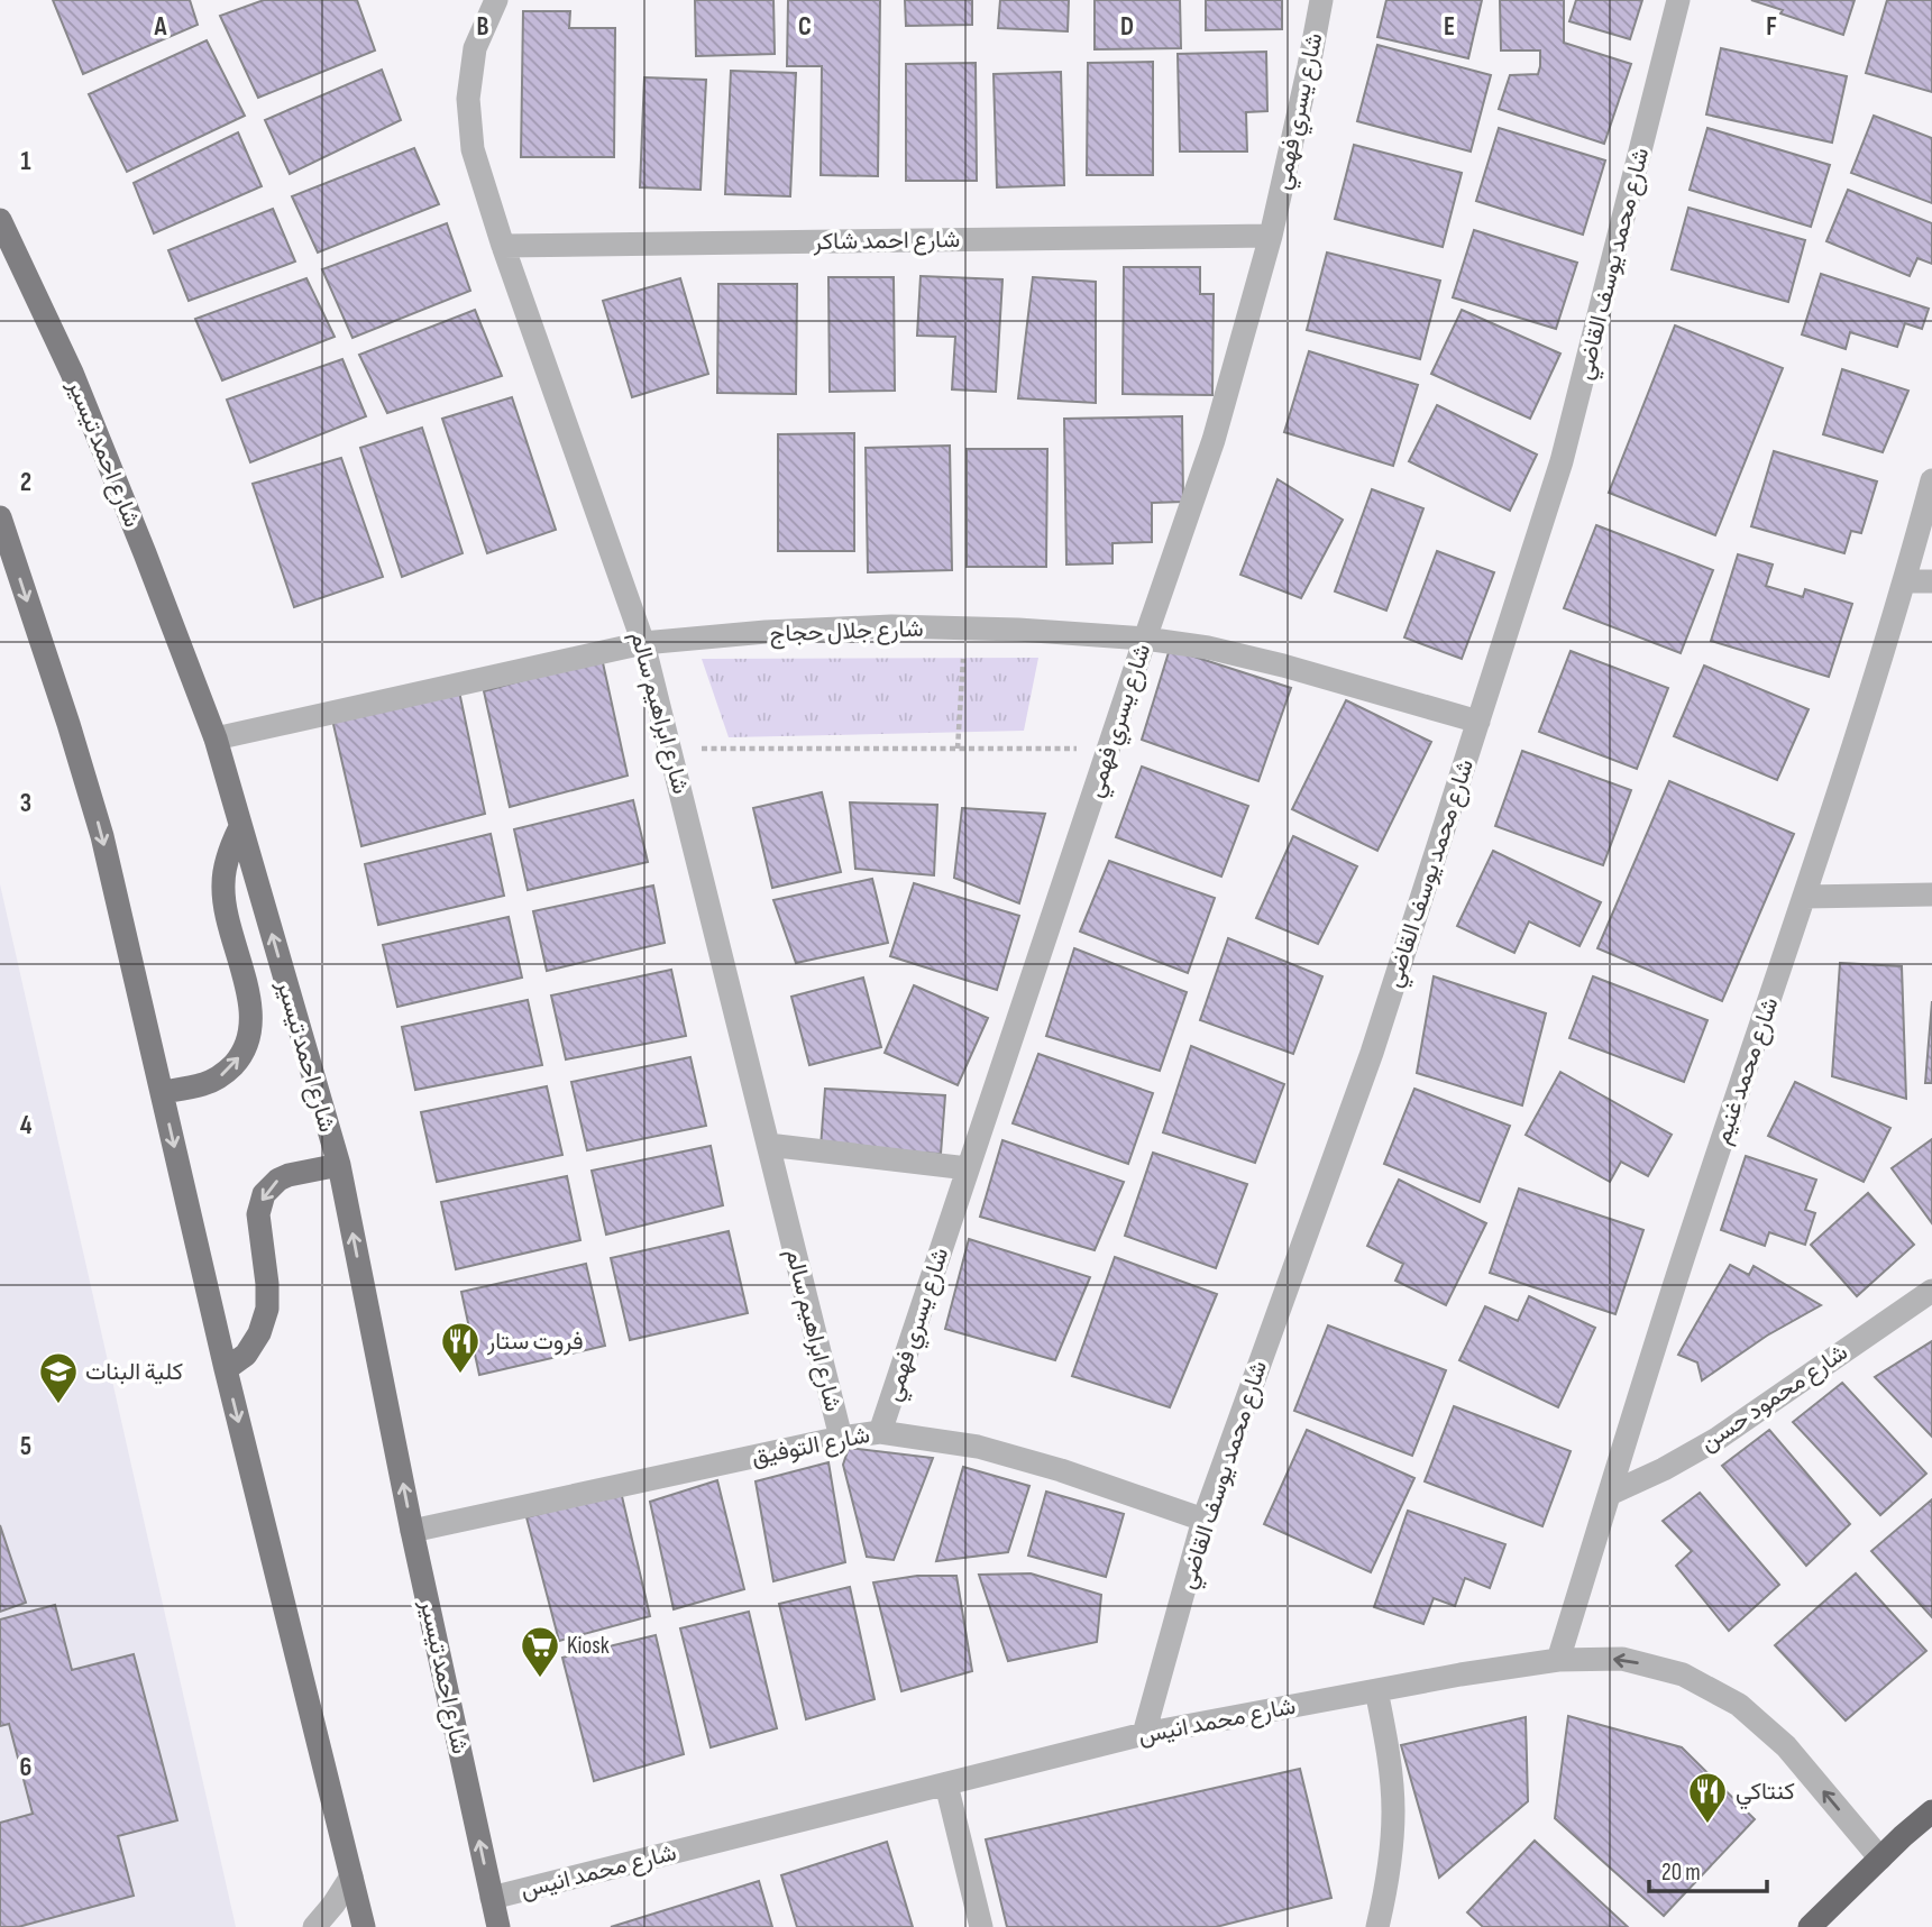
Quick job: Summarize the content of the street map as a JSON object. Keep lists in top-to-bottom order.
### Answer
{
  "streets": {
    "main road": ["شارع احمد تيسير"],
    "street": [
      "شارع يسري فهمي",
      "شارع احمد شاكر",
      "شارع محمد يوسف القاضي",
      "شارع جلال حجاج",
      "شارع ابراهيم سالم",
      "شارع محمد غنيم",
      "شارع محمود حسن",
      "شارع التوفيق",
      "شارع محمد انيس"
    ]
  },
  "crossings": [
    ["شارع يسري فهمي", "شارع احمد شاكر"],
    ["شارع يسري فهمي", "شارع جلال حجاج"],
    ["شارع يسري فهمي", "شارع التوفيق"],
    ["شارع احمد شاكر", "شارع ابراهيم سالم"],
    ["شارع محمد يوسف القاضي", "شارع جلال حجاج"],
    ["شارع محمد يوسف القاضي", "شارع التوفيق"],
    ["شارع محمد يوسف القاضي", "شارع محمد انيس"],
    ["شارع احمد تيسير", "شارع جلال حجاج"],
    ["شارع احمد تيسير", "شارع التوفيق"],
    ["شارع احمد تيسير", "شارع محمد انيس"],
    ["شارع جلال حجاج", "شارع ابراهيم سالم"],
    ["شارع ابراهيم سالم", "شارع التوفيق"],
    ["شارع محمد غنيم", "شارع محمود حسن"],
    ["شارع محمد غنيم", "شارع محمد انيس"]
  ],
  "places": {
    "restaurant": ["فروت ستار", "كنتاكي"],
    "school or university": ["كلية البنات"],
    "supermarket": ["Kiosk"]
  },
  "scale_bar": "20 m",
  "grid": {
    "columns": [
      "A",
      "B",
      "C",
      "D",
      "E",
      "F"
    ],
    "rows": [
      "1",
      "2",
      "3",
      "4",
      "5",
      "6"
    ]
  }
}
